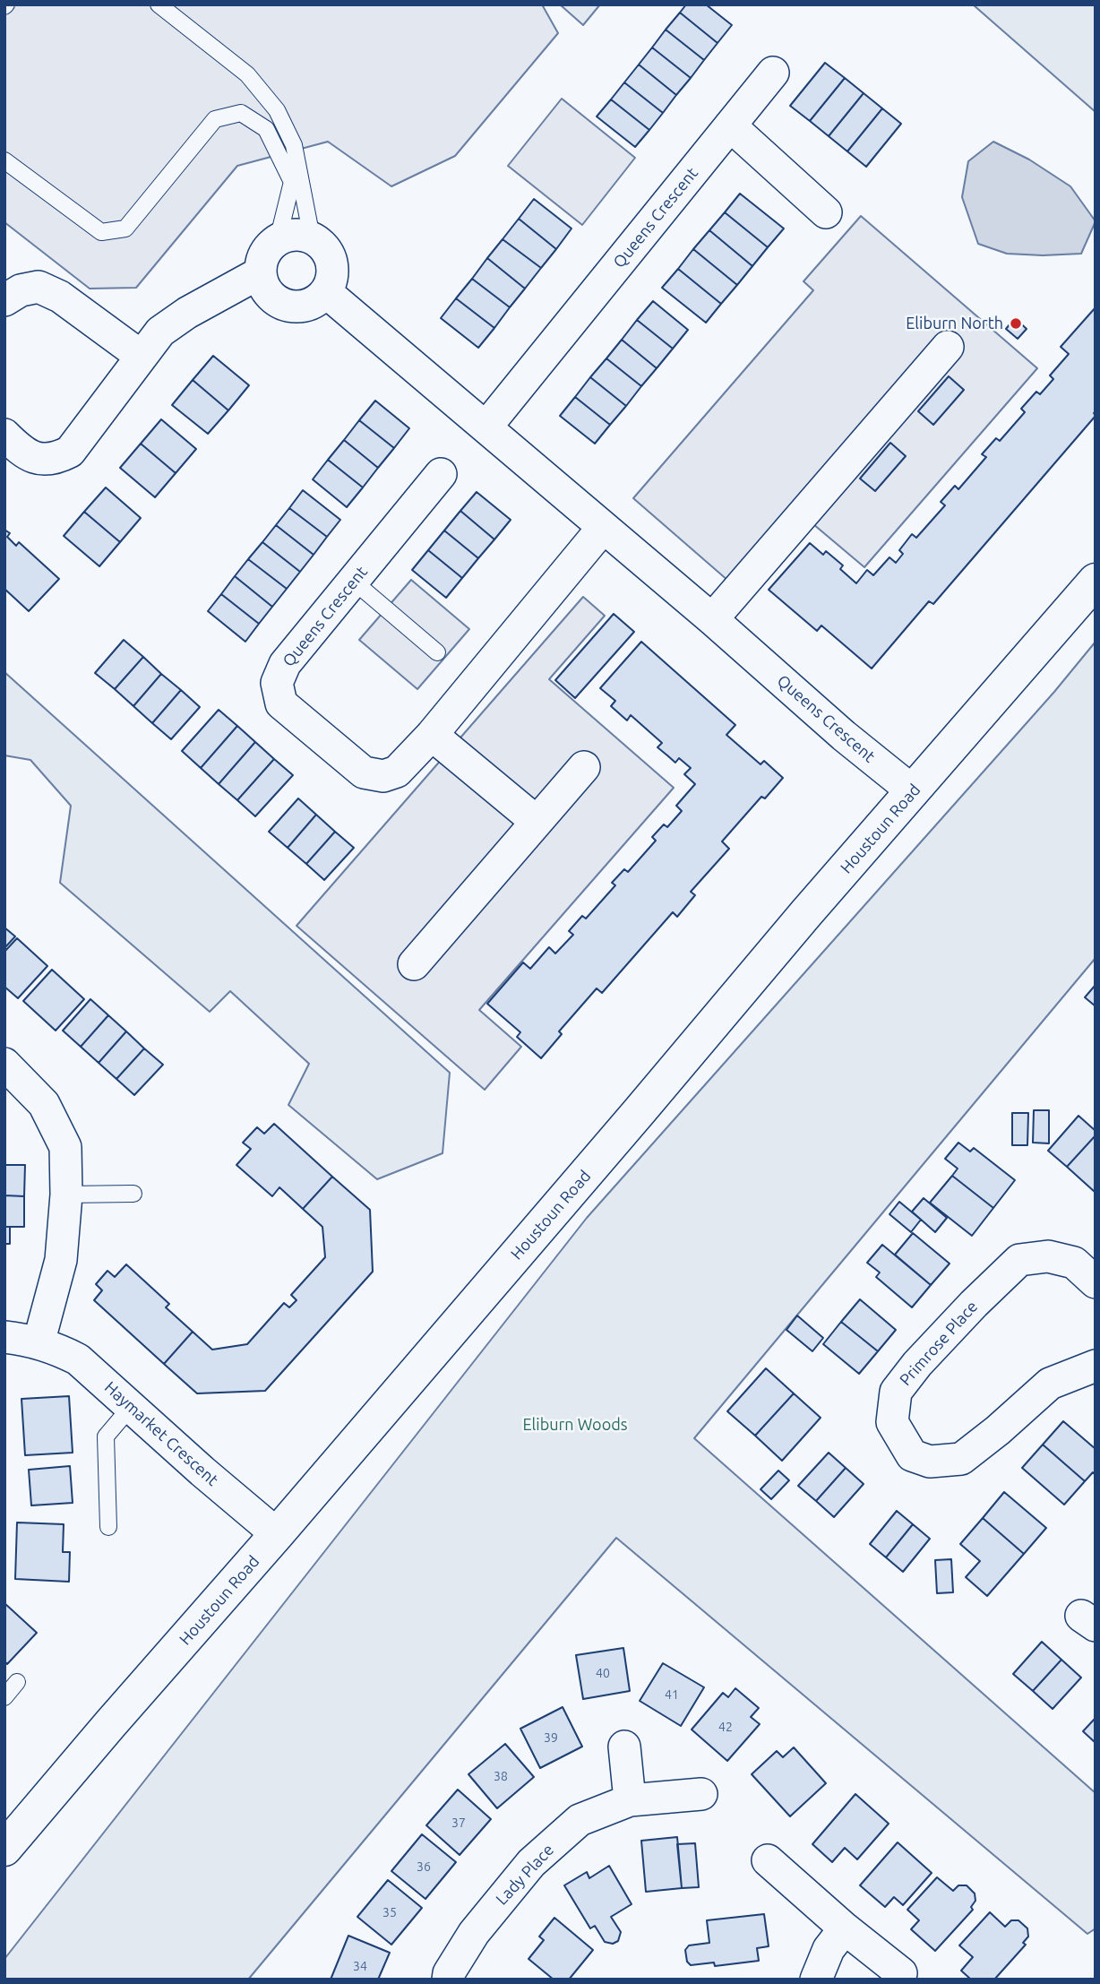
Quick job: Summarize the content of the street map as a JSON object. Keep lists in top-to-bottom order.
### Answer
{
  "streets": {
    "street": [
      "Queens Crescent",
      "Houstoun Road",
      "Primrose Place",
      "Haymarket Crescent",
      "Lady Place"
    ]
  },
  "crossings": [
    ["Queens Crescent", "Houstoun Road"],
    ["Houstoun Road", "Haymarket Crescent"]
  ],
  "parks": ["Eliburn Woods"],
  "places": ["Eliburn North"],
  "house_numbers": [
    "40",
    "41",
    "42",
    "39",
    "38",
    "37",
    "36",
    "35",
    "34"
  ]
}
